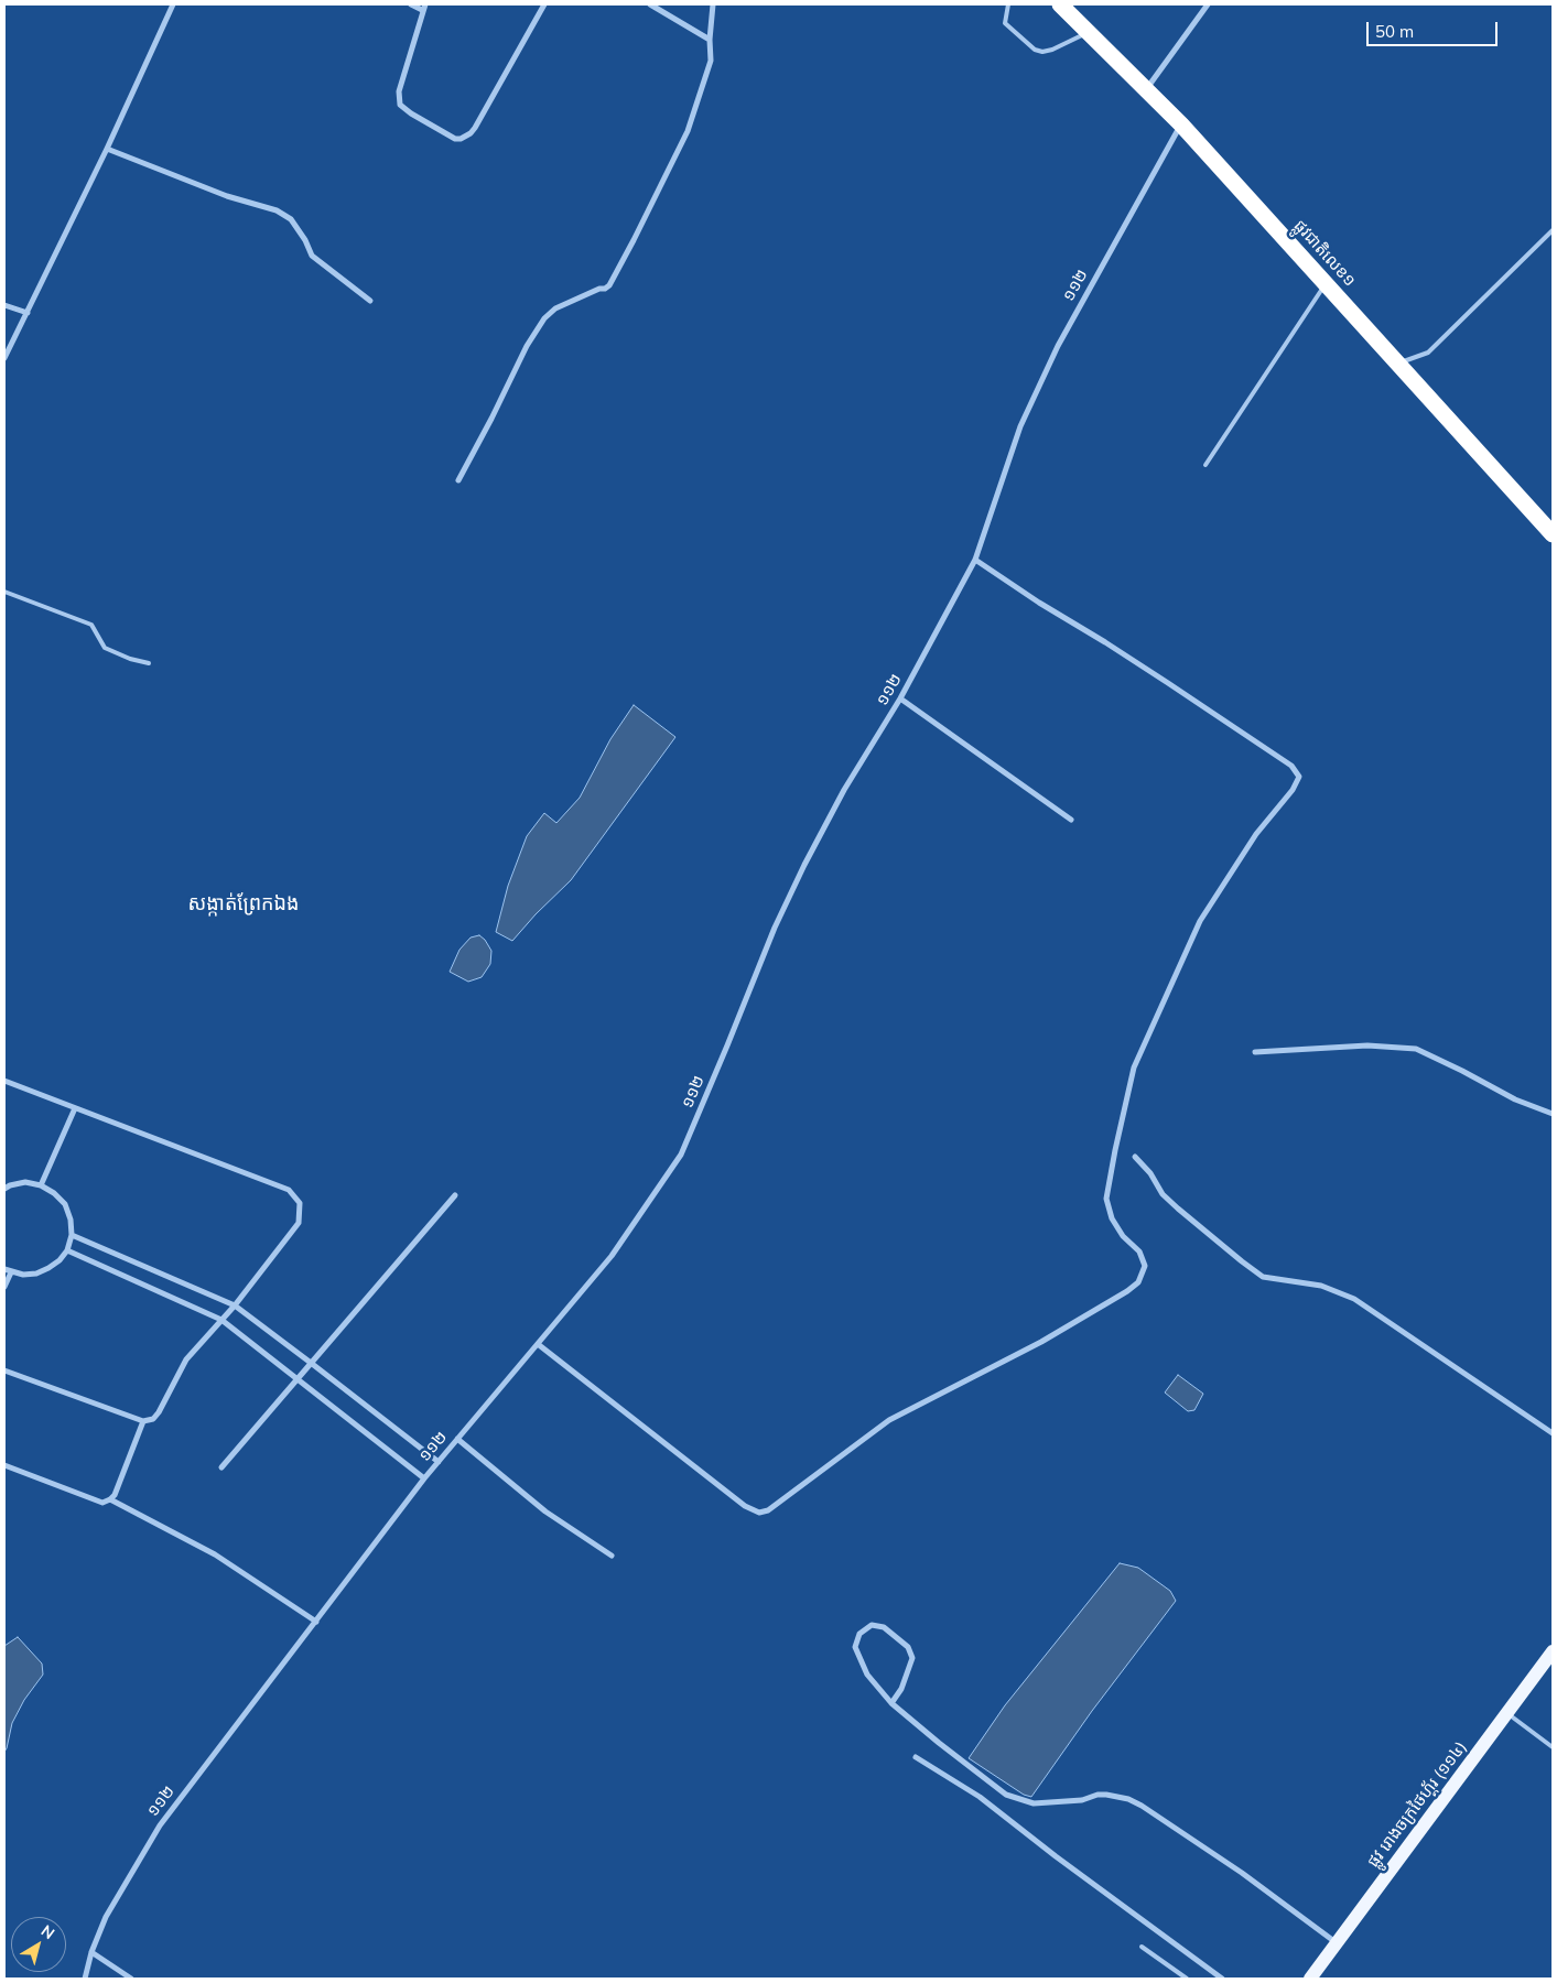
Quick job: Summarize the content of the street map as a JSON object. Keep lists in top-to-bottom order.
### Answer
{
  "streets": {
    "highway": ["ផ្លូវជាតិលេខ១"],
    "main road": ["ផ្លូវ រោងចក្រថៃហ្គ័រ (១១៤)"],
    "street": ["១១២"]
  },
  "crossings": [
    ["ផ្លូវជាតិលេខ១", "១១២"]
  ],
  "districts": ["សង្កាត់ព្រែកឯង"],
  "scale_bar": "50 m",
  "north": "top right"
}
